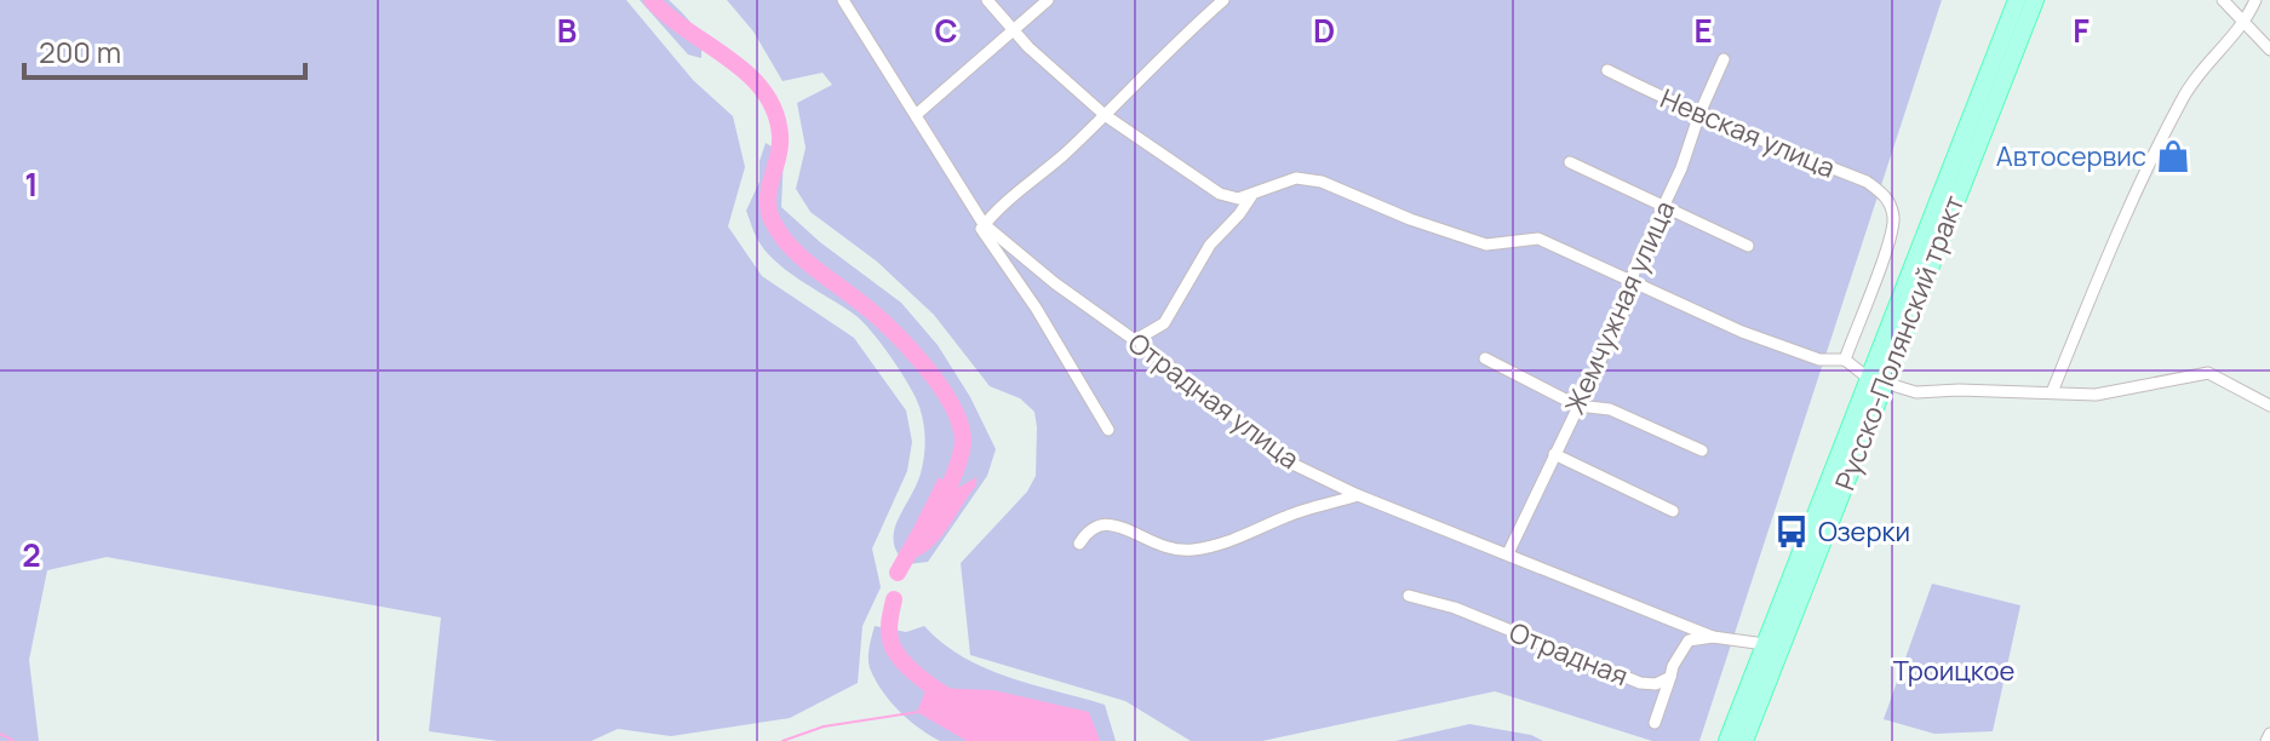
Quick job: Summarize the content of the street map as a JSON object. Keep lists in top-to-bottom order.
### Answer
{
  "streets": {
    "main road": ["Русско-Полянский тракт"],
    "street": [
      "Невская улица",
      "Жемчужная улица",
      "Отрадная улица",
      "Отрадная"
    ]
  },
  "crossings": [
    ["Невская улица", "Жемчужная улица"],
    ["Жемчужная улица", "Отрадная улица"]
  ],
  "parks": ["Троицкое"],
  "places": {
    "shop": ["Автосервис"],
    "bus stop": ["Озерки"]
  },
  "scale_bar": "200 m",
  "grid": {
    "columns": [
      "B",
      "C",
      "D",
      "E",
      "F"
    ],
    "rows": ["1", "2"]
  }
}
